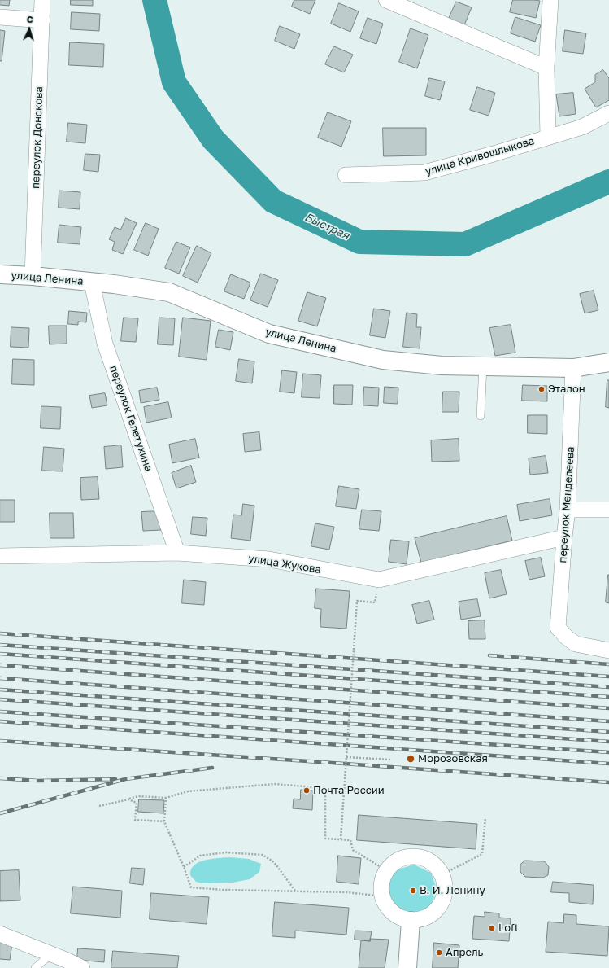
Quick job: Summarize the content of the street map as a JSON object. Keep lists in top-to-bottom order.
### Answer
{
  "streets": {
    "street": [
      "переулок Донскова",
      "улица Кривошлыкова",
      "улица Ленина",
      "переулок Гелетухина",
      "переулок Менделеева",
      "улица Жукова"
    ]
  },
  "crossings": [
    ["переулок Донскова", "улица Ленина"],
    ["улица Ленина", "переулок Гелетухина"],
    ["улица Ленина", "переулок Менделеева"],
    ["переулок Гелетухина", "улица Жукова"],
    ["переулок Менделеева", "улица Жукова"]
  ],
  "water": ["Быстрая"],
  "places": [
    "Эталон",
    "Морозовская",
    "Почта России",
    "В. И. Ленину",
    "Loft",
    "Апрель"
  ],
  "north": "top"
}
